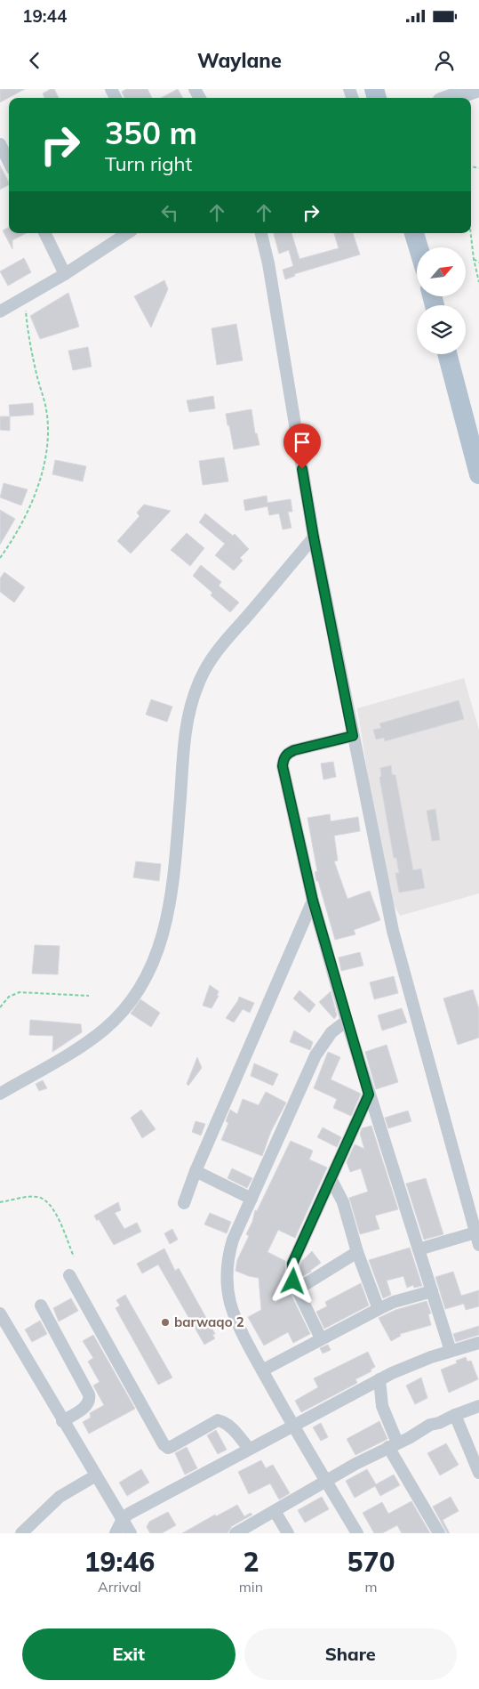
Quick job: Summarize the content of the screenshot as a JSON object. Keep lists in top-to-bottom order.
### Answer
{
  "places": ["barwaqo 2"],
  "north": "top right",
  "page": {
    "status": "19:44",
    "header": "Waylane",
    "turn": ["350 m", "Turn right"],
    "eta": [
      "19:46",
      "Arrival",
      "2",
      "min",
      "570",
      "m"
    ],
    "buttons": ["Exit", "Share"]
  }
}
